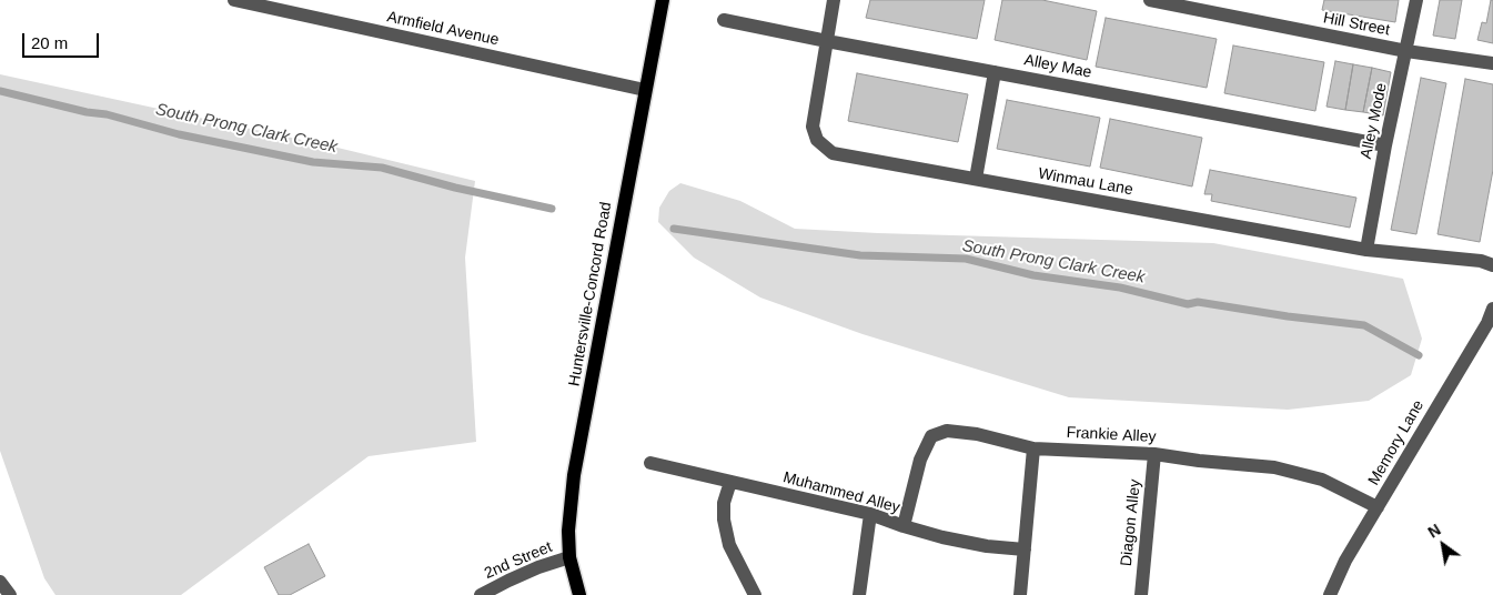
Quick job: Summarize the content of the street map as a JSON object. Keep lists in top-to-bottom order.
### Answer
{
  "streets": {
    "main road": ["Huntersville-Concord Road"],
    "street": [
      "Hill Street",
      "Armfield Avenue",
      "Alley Mae",
      "Alley Mode",
      "Winmau Lane",
      "Frankie Alley",
      "Memory Lane",
      "Muhammed Alley",
      "Diagon Alley",
      "2nd Street"
    ]
  },
  "crossings": [
    ["Hill Street", "Alley Mode"],
    ["Armfield Avenue", "Huntersville-Concord Road"],
    ["Alley Mae", "Alley Mode"],
    ["Alley Mae", "Winmau Lane"],
    ["Alley Mode", "Winmau Lane"],
    ["Huntersville-Concord Road", "2nd Street"],
    ["Frankie Alley", "Memory Lane"],
    ["Frankie Alley", "Muhammed Alley"],
    ["Frankie Alley", "Diagon Alley"]
  ],
  "water": ["South Prong Clark Creek"],
  "scale_bar": "20 m",
  "north": "top left"
}
